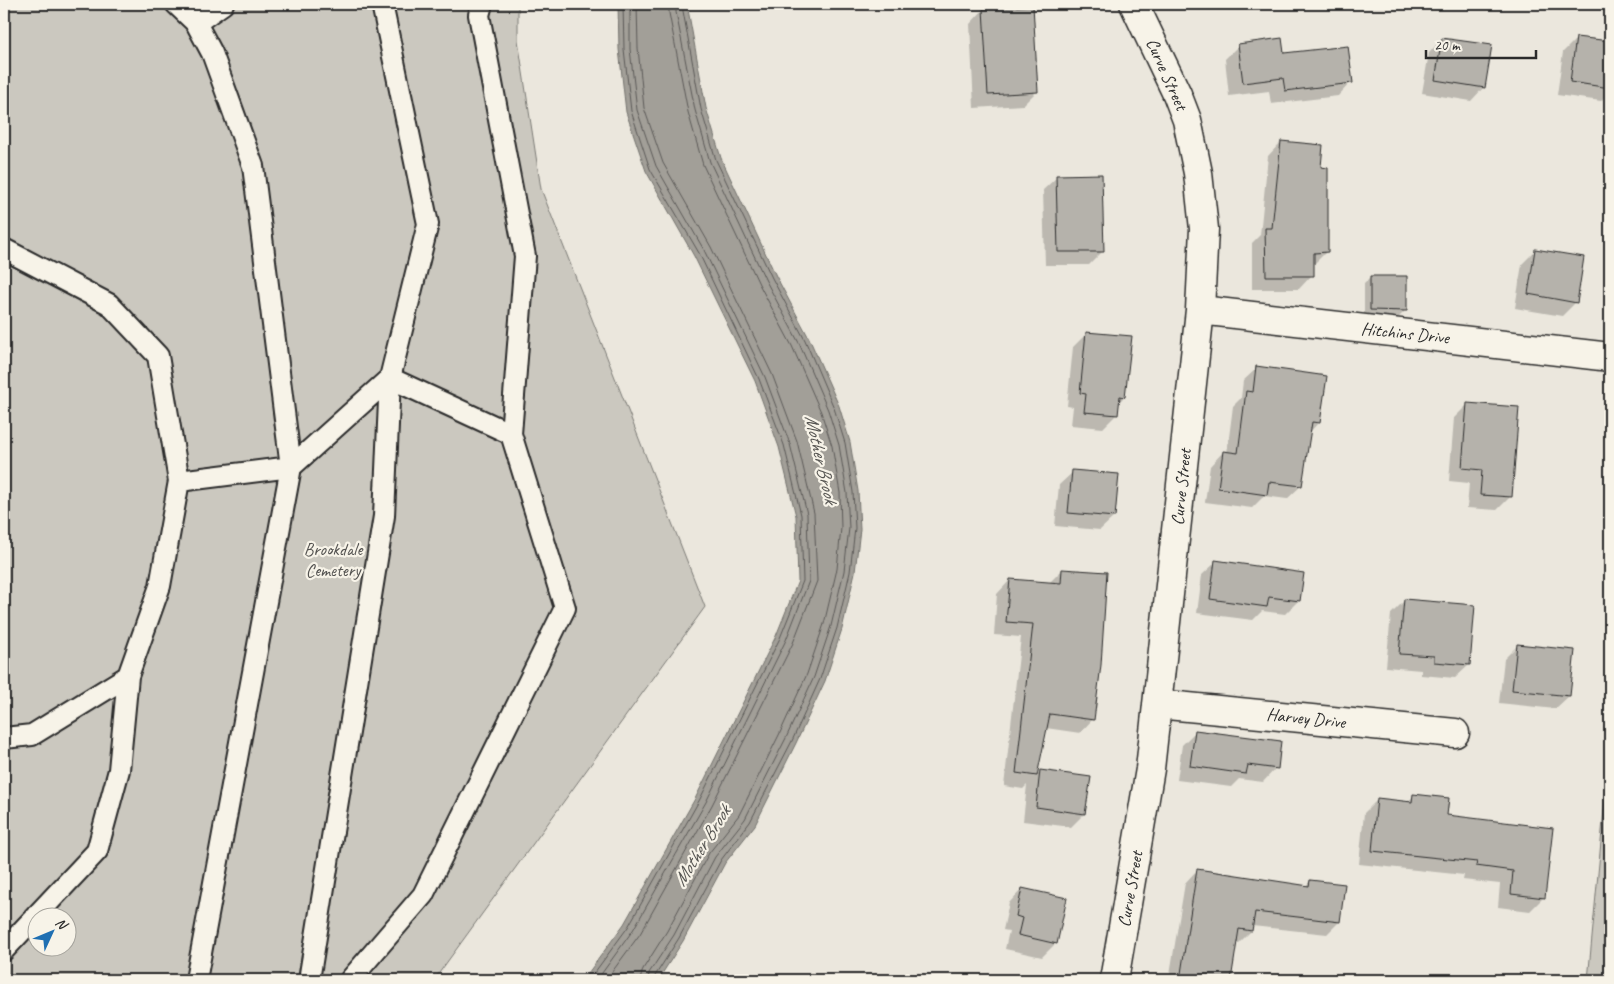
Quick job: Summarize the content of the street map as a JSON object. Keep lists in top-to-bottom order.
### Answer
{
  "streets": {
    "street": ["Curve Street", "Hitchins Drive", "Harvey Drive"]
  },
  "crossings": [
    ["Curve Street", "Hitchins Drive"],
    ["Curve Street", "Harvey Drive"]
  ],
  "water": ["Mother Brook"],
  "parks": ["Brookdale Cemetery"],
  "scale_bar": "20 m",
  "north": "top right"
}
